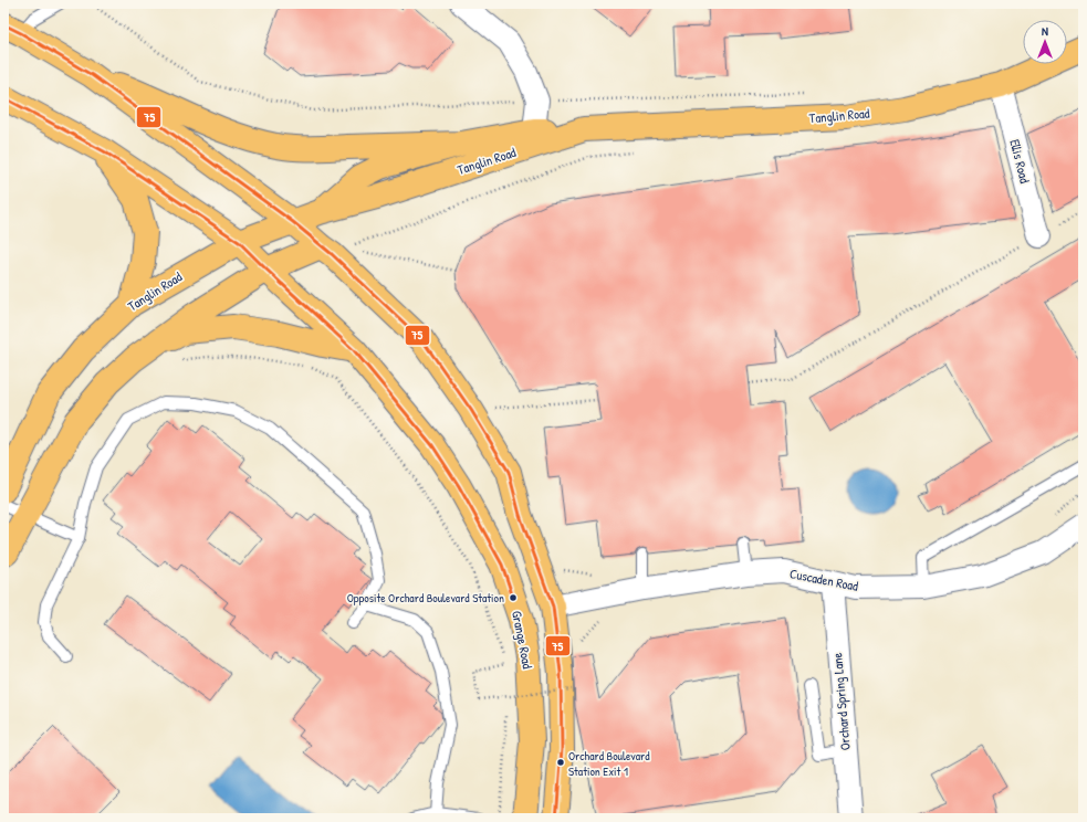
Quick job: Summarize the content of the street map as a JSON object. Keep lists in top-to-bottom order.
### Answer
{
  "streets": {
    "main road": ["Tanglin Road", "Grange Road"],
    "street": ["Ellis Road", "Cuscaden Road", "Orchard Spring Lane"]
  },
  "crossings": [
    ["Tanglin Road", "Ellis Road"],
    ["Tanglin Road", "Grange Road"],
    ["Cuscaden Road", "Orchard Spring Lane"]
  ],
  "places": ["Opposite Orchard Boulevard Station", "Orchard Boulevard Station Exit 1"],
  "lines": ["transit line 75"],
  "north": "top"
}
